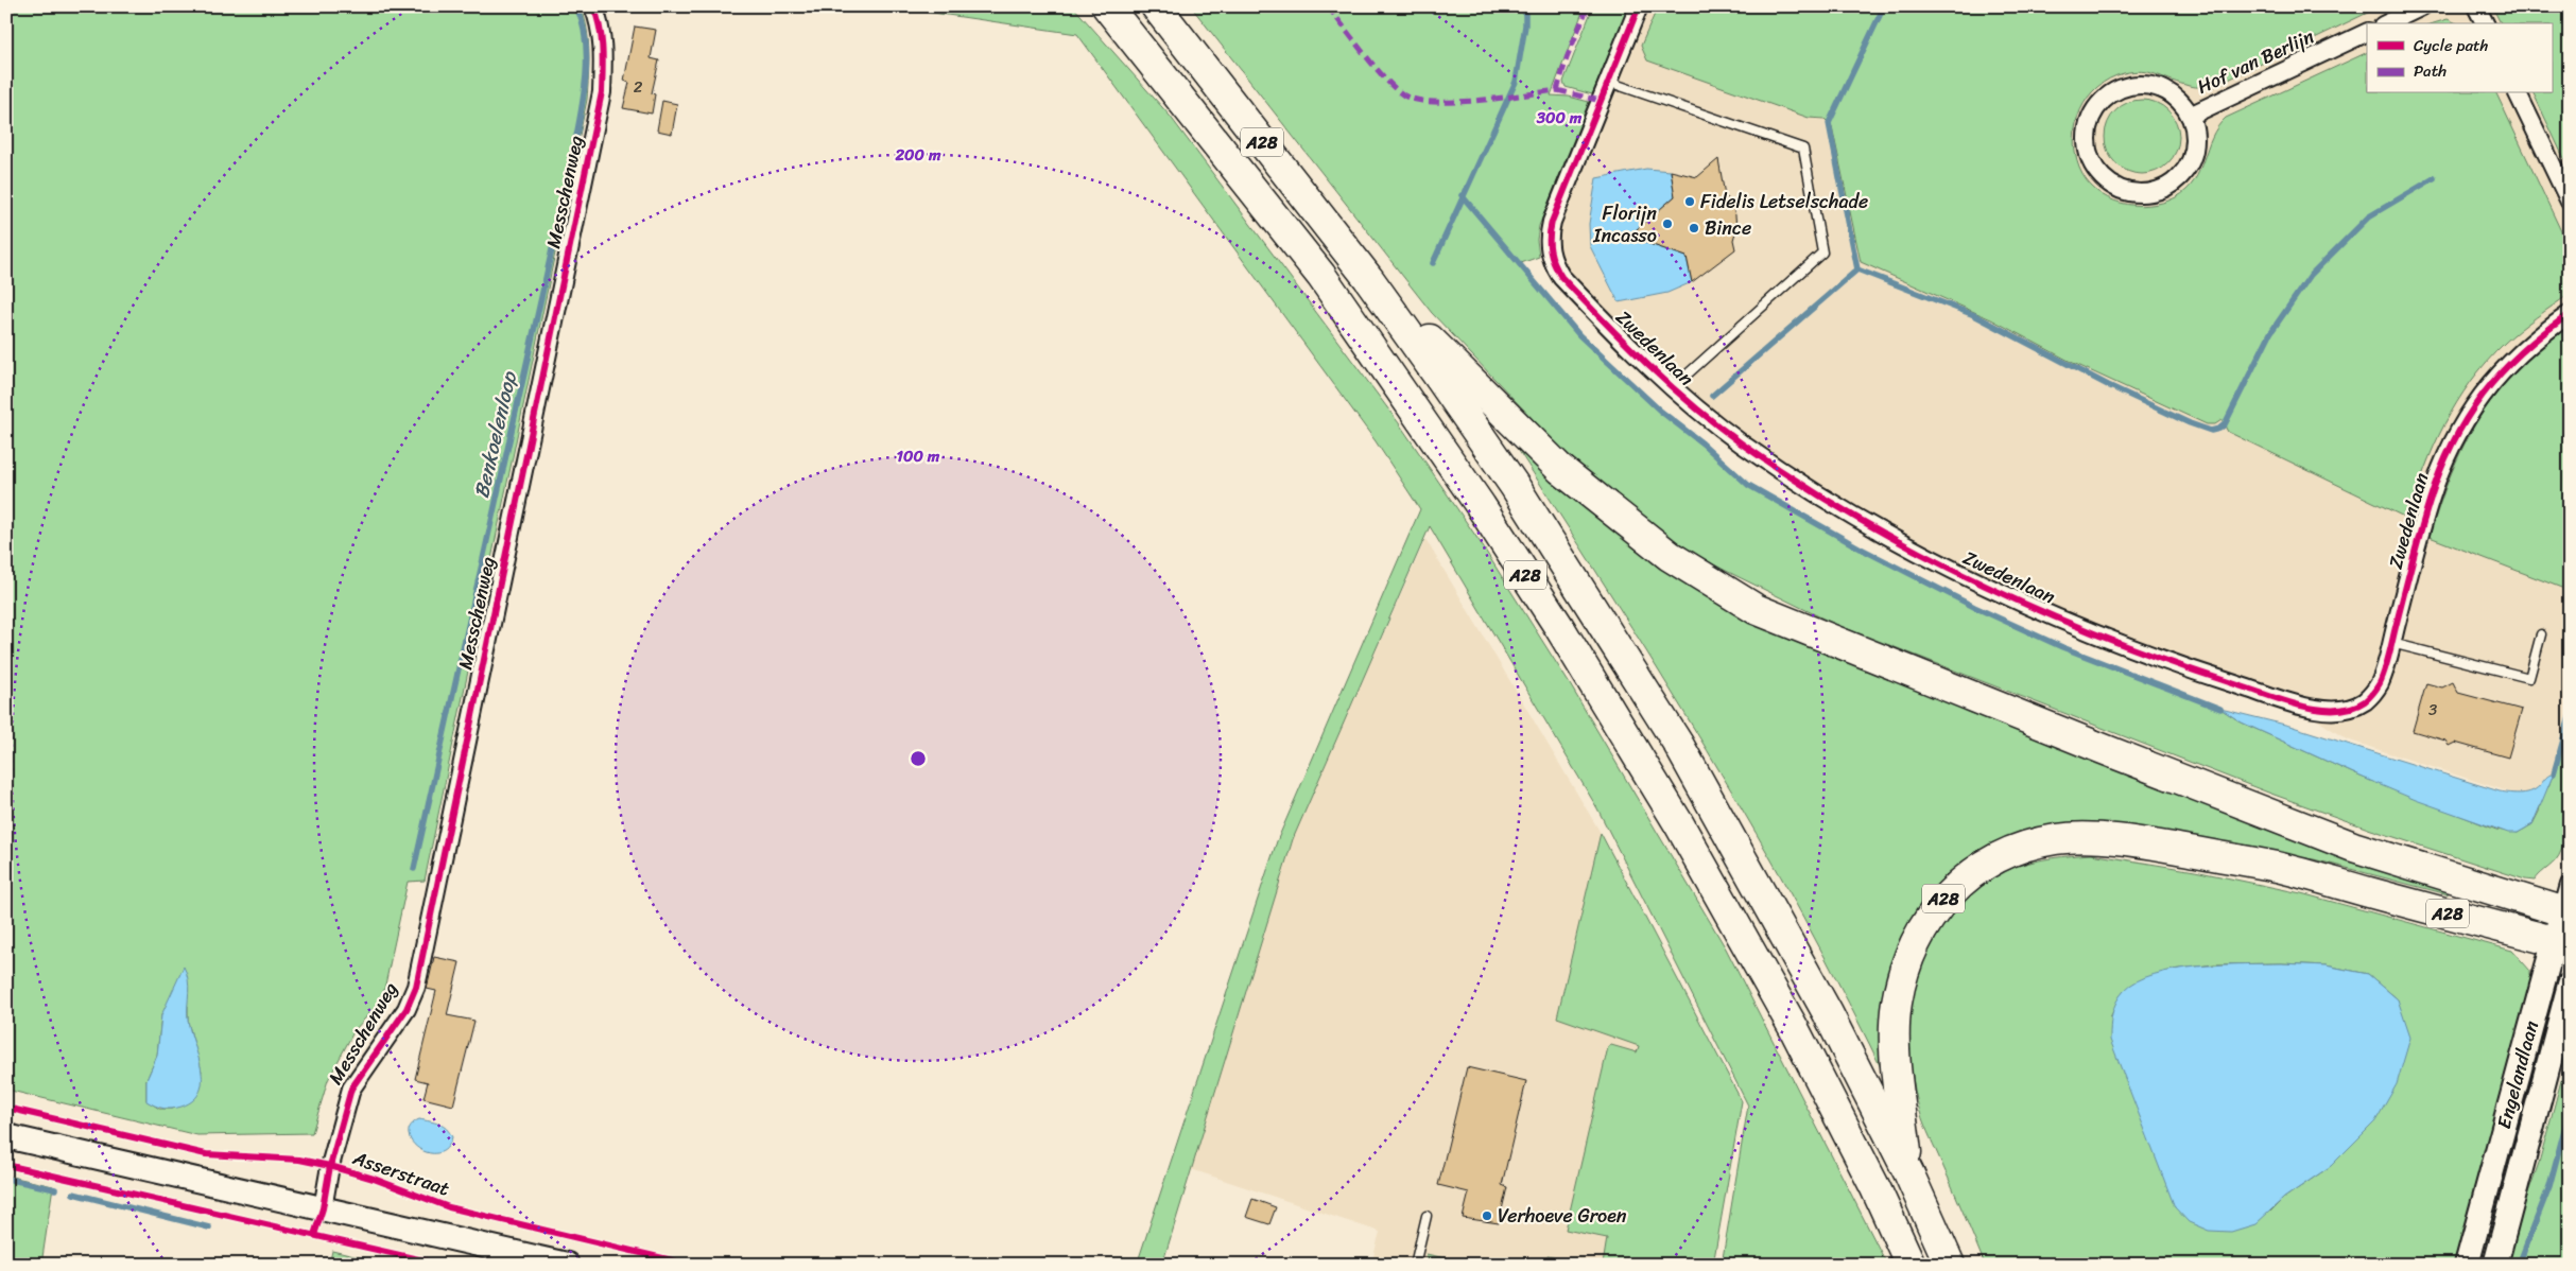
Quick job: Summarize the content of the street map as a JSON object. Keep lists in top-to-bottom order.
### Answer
{
  "streets": {
    "highway": ["A28"],
    "main road": ["Engelandlaan"],
    "street": ["Hof van Berlijn", "Messchenweg", "Zwedenlaan"],
    "cycle path": ["Asserstraat"]
  },
  "crossings": [
    ["A28", "Engelandlaan"]
  ],
  "water": ["Benkoelenloop"],
  "places": [
    "Fidelis Letselschade",
    "Florijn Incasso",
    "Bince",
    "Verhoeve Groen"
  ],
  "house_numbers": ["2", "3"],
  "legend": ["Cycle path", "Path"],
  "rings": ["300 m", "200 m", "100 m"]
}
